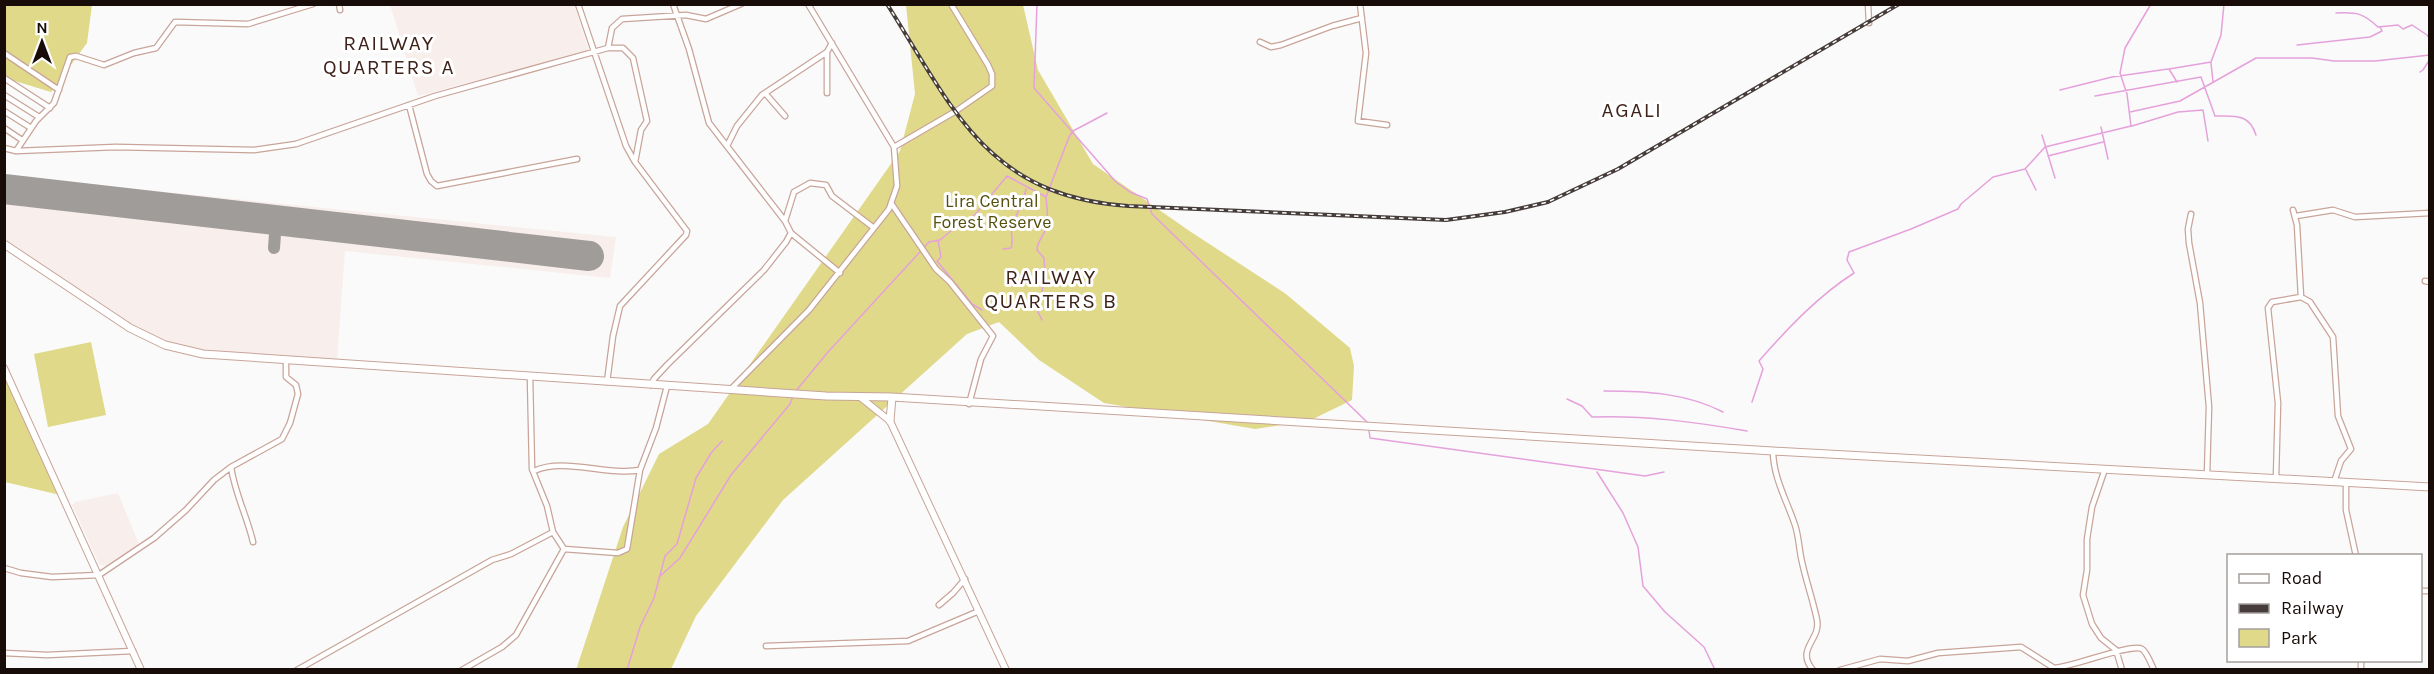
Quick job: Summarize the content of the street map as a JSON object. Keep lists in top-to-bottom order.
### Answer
{
  "districts": ["RAILWAY QUARTERS A", "AGALI", "RAILWAY QUARTERS B"],
  "parks": ["Lira Central Forest Reserve"],
  "legend": ["Road", "Railway", "Park"],
  "north": "top"
}
